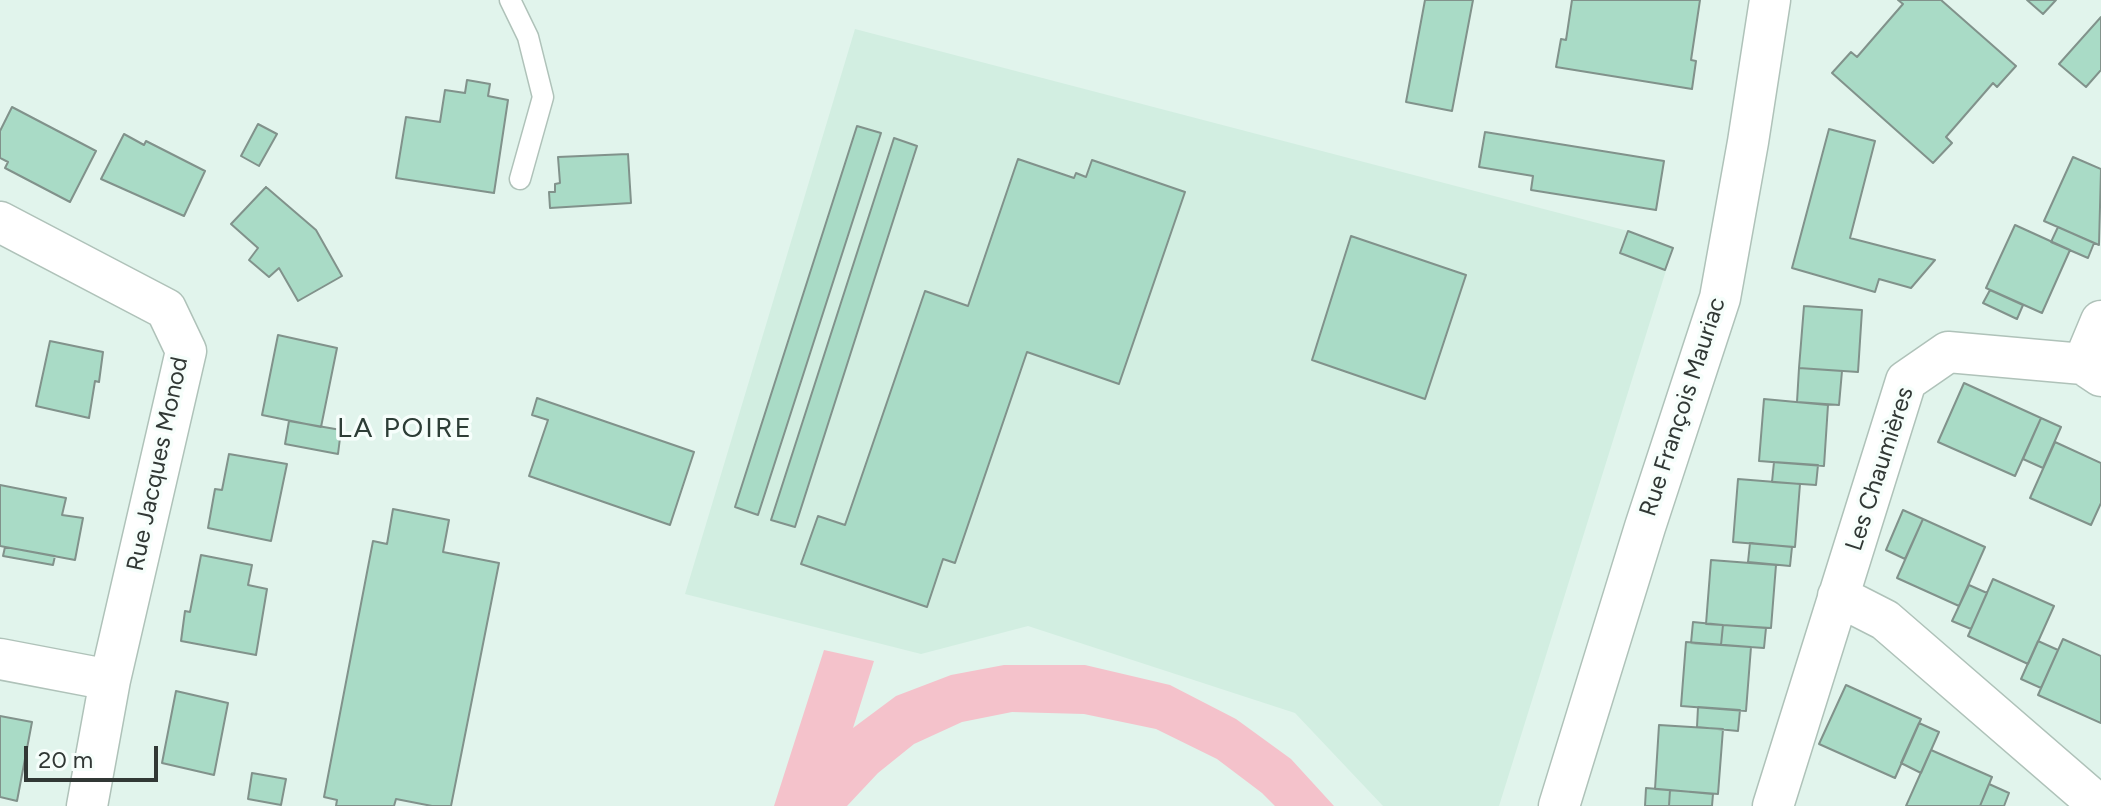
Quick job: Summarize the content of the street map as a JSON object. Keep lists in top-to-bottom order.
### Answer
{
  "streets": {
    "street": ["Rue François Mauriac", "Rue Jacques Monod", "Les Chaumières"]
  },
  "districts": ["LA POIRE"],
  "scale_bar": "20 m"
}
